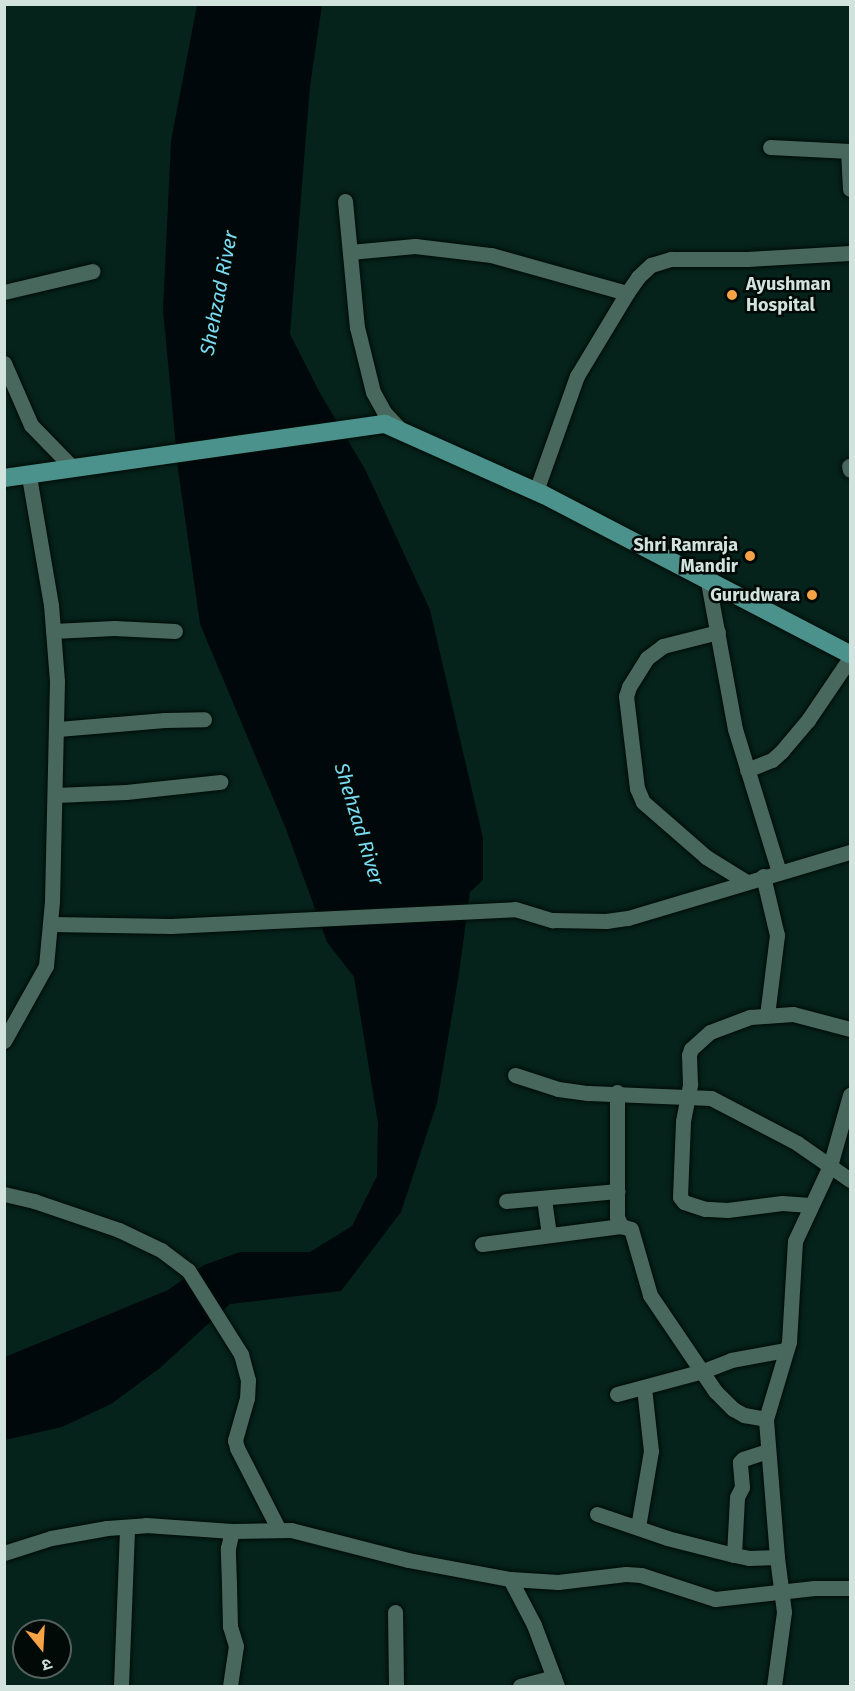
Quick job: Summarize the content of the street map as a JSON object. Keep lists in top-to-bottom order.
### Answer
{
  "water": ["Shehzad River"],
  "places": ["Ayushman Hospital", "Shri Ramraja Mandir", "Gurudwara"],
  "north": "bottom"
}
